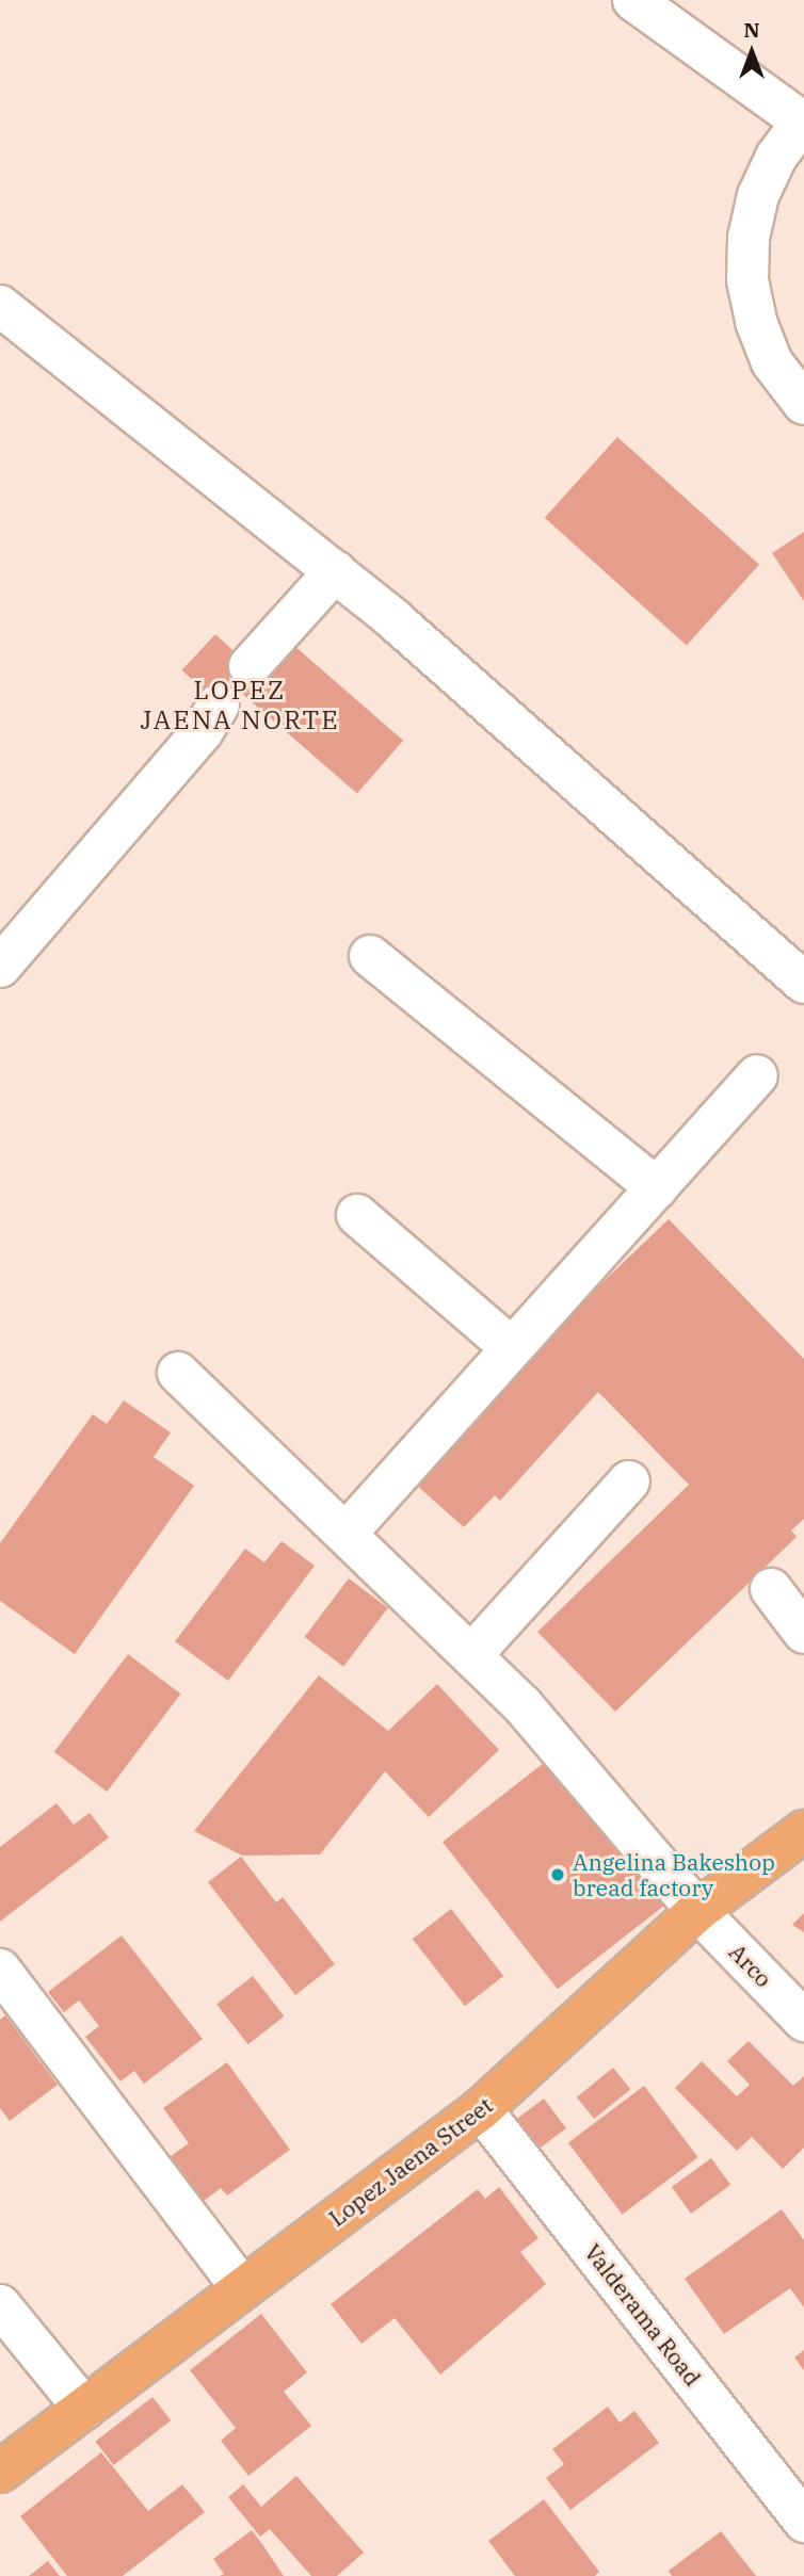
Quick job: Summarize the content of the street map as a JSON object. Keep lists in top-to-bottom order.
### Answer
{
  "streets": {
    "main road": ["Lopez Jaena Street"],
    "street": ["Arco", "Valderama Road"]
  },
  "crossings": [
    ["Arco", "Lopez Jaena Street"],
    ["Lopez Jaena Street", "Valderama Road"]
  ],
  "districts": ["LOPEZ JAENA NORTE"],
  "places": ["Angelina Bakeshop bread factory"],
  "north": "top"
}
